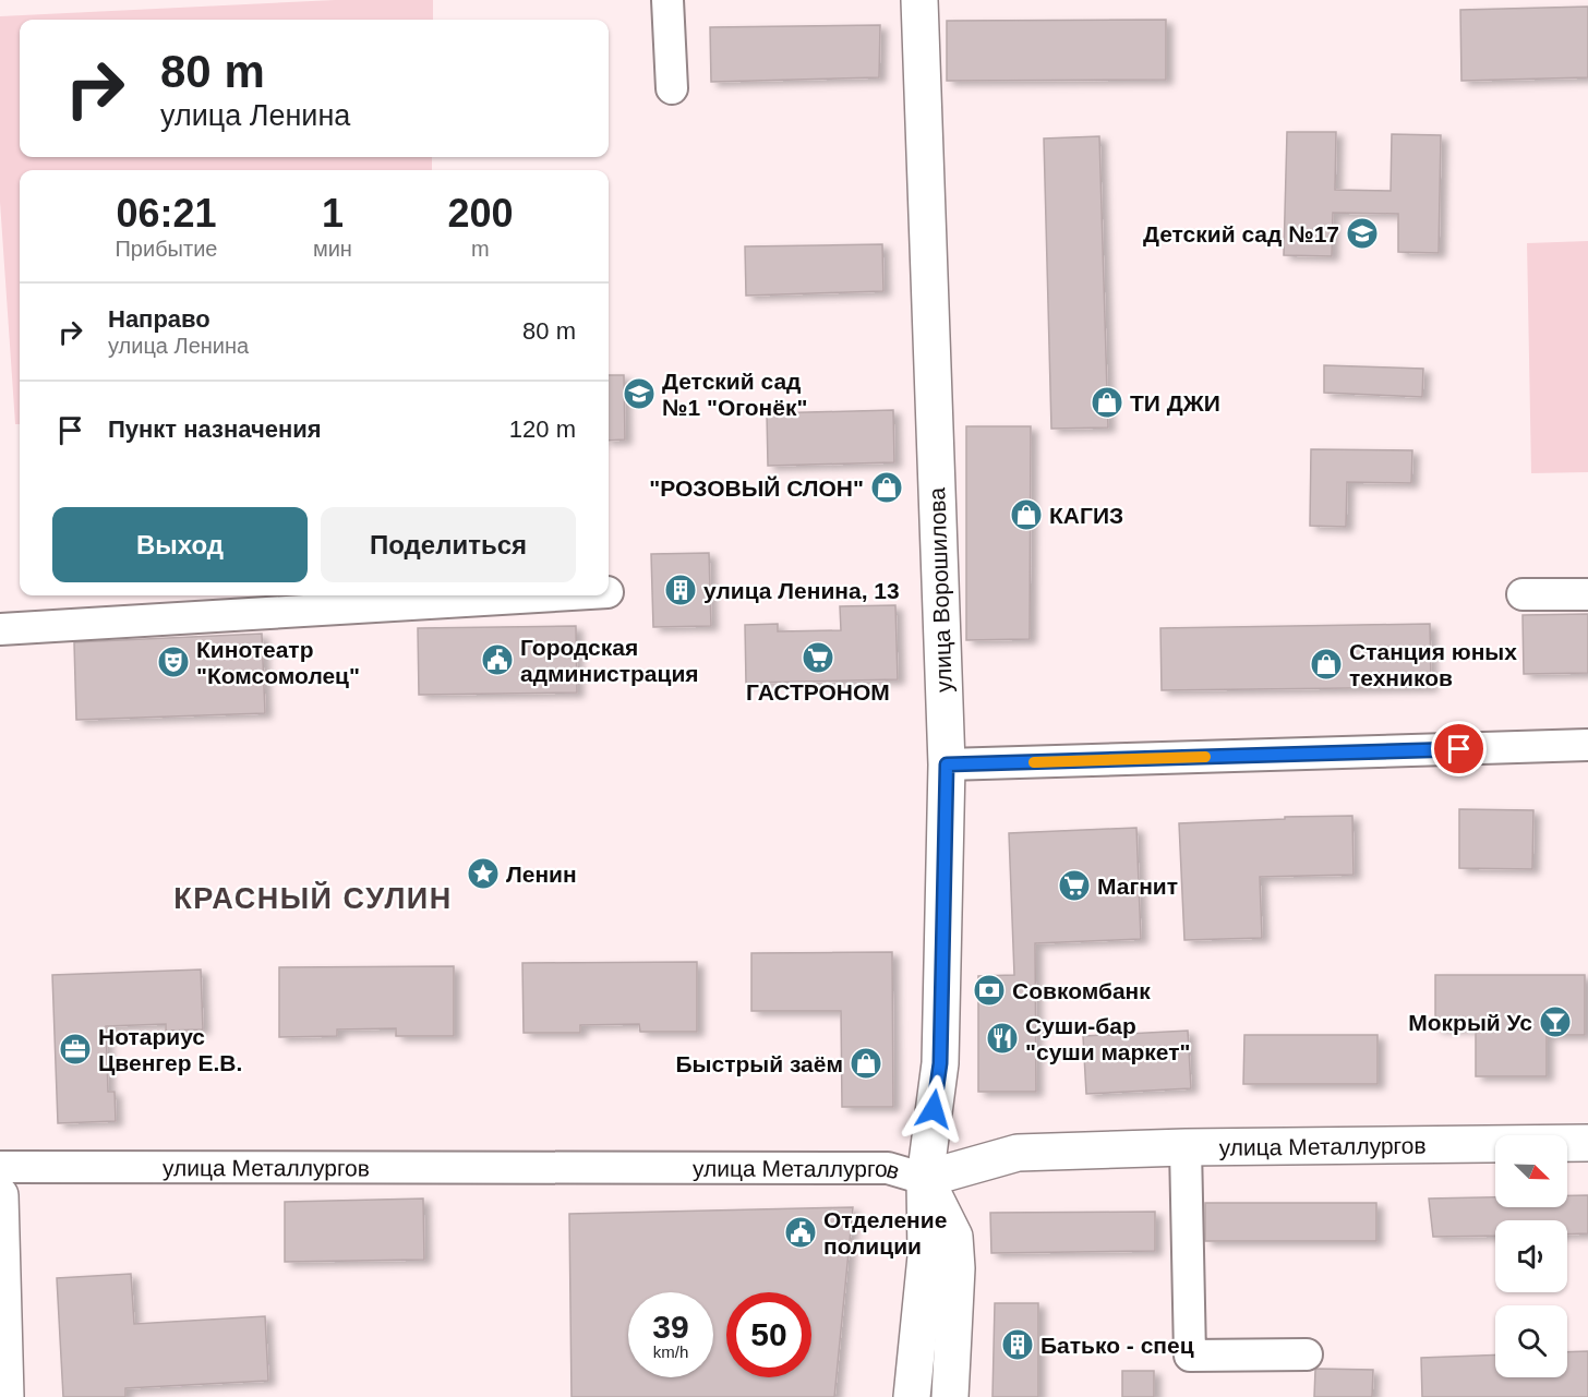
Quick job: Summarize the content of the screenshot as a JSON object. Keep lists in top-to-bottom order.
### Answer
{
  "streets": {
    "main road": ["улица Ворошилова", "улица Металлургов"]
  },
  "crossings": [
    ["улица Ворошилова", "улица Металлургов"]
  ],
  "districts": ["КРАСНЫЙ СУЛИН"],
  "places": {
    "school or university": ["Детский сад №17", "Детский сад №1 \"Огонёк\""],
    "shop": [
      "ТИ ДЖИ",
      "\"РОЗОВЫЙ СЛОН\"",
      "КАГИЗ",
      "Станция юных техников",
      "Быстрый заём"
    ],
    "building": ["улица Ленина, 13", "Батько - спец"],
    "supermarket": ["ГАСТРОНОМ", "Магнит"],
    "public building": ["Городская администрация", "Отделение полиции"],
    "theatre": ["Кинотеатр \"Комсомолец\""],
    "place": ["Ленин"],
    "bank": ["Совкомбанк"],
    "bar": ["Мокрый Ус"],
    "restaurant": ["Суши-бар \"суши маркет\""],
    "office": ["Нотариус Цвенгер Е.В."]
  },
  "north": "bottom right",
  "page": {
    "turn": ["80 m", "улица Ленина"],
    "eta": [
      "06:21",
      "Прибытие",
      "1",
      "мин",
      "200",
      "m"
    ],
    "list": [
      {
        "name": "Направо",
        "note": "улица Ленина",
        "value": "80 m"
      },
      {
        "name": "Пункт назначения",
        "value": "120 m"
      }
    ],
    "buttons": ["Выход", "Поделиться"],
    "speed": "39 km/h",
    "limit": "50"
  }
}
